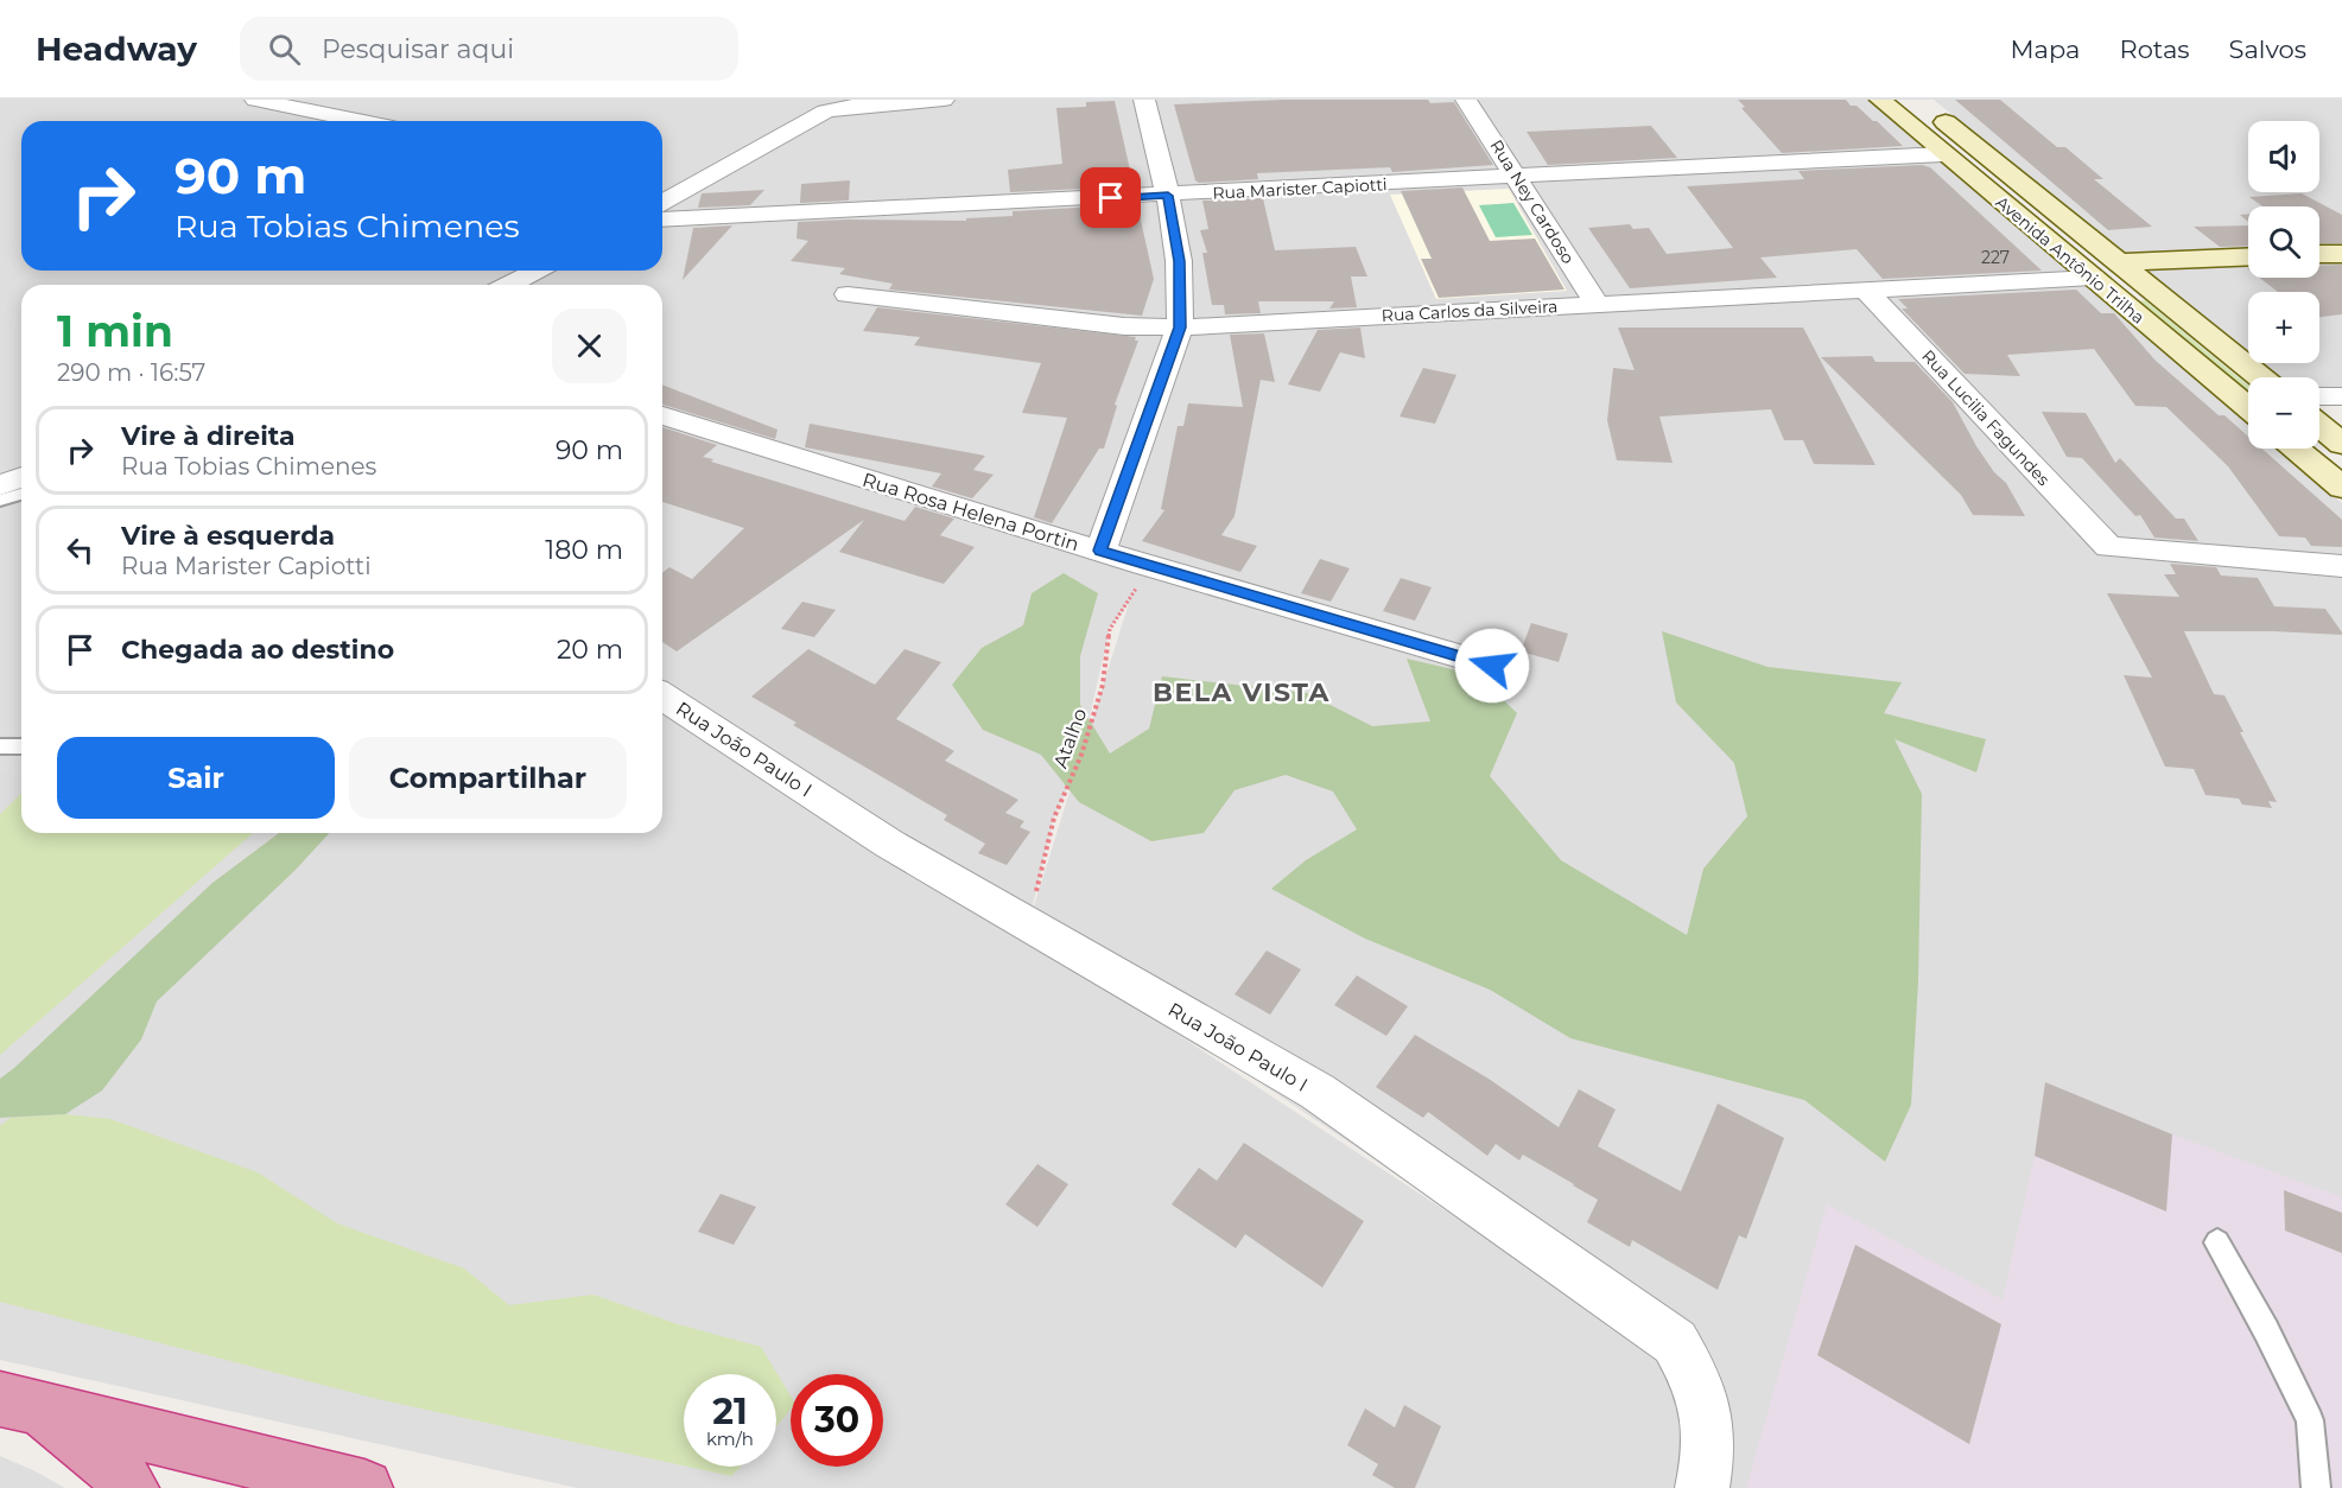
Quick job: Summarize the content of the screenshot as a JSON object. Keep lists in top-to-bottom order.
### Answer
{
  "streets": {
    "main road": ["Avenida Antônio Trilha"],
    "street": [
      "Rua Marister Capiotti",
      "Rua Ney Cardoso",
      "Rua Carlos da Silveira",
      "Rua Lucilia Fagundes",
      "Rua Rosa Helena Portin",
      "Rua João Paulo I"
    ],
    "path": ["Atalho"]
  },
  "crossings": [
    ["Rua Marister Capiotti", "Rua Ney Cardoso"],
    ["Rua Marister Capiotti", "Avenida Antônio Trilha"],
    ["Rua Ney Cardoso", "Rua Carlos da Silveira"],
    ["Avenida Antônio Trilha", "Rua Carlos da Silveira"],
    ["Rua Carlos da Silveira", "Rua Lucilia Fagundes"],
    ["Rua Rosa Helena Portin", "Atalho"],
    ["Atalho", "Rua João Paulo I"]
  ],
  "districts": ["BELA VISTA"],
  "house_numbers": ["227"],
  "page": {
    "header": "Headway",
    "search": "Pesquisar aqui",
    "nav": ["Mapa", "Rotas", "Salvos"],
    "map_buttons": ["+", "−"],
    "turn": ["90 m", "Rua Tobias Chimenes"],
    "heading": ["1 min", "290 m · 16:57"],
    "list": [
      {
        "name": "Vire à direita",
        "note": "Rua Tobias Chimenes",
        "value": "90 m"
      },
      {
        "name": "Vire à esquerda",
        "note": "Rua Marister Capiotti",
        "value": "180 m"
      },
      {
        "name": "Chegada ao destino",
        "value": "20 m"
      }
    ],
    "buttons": ["Sair", "Compartilhar"],
    "speed": "21 km/h",
    "limit": "30"
  }
}
